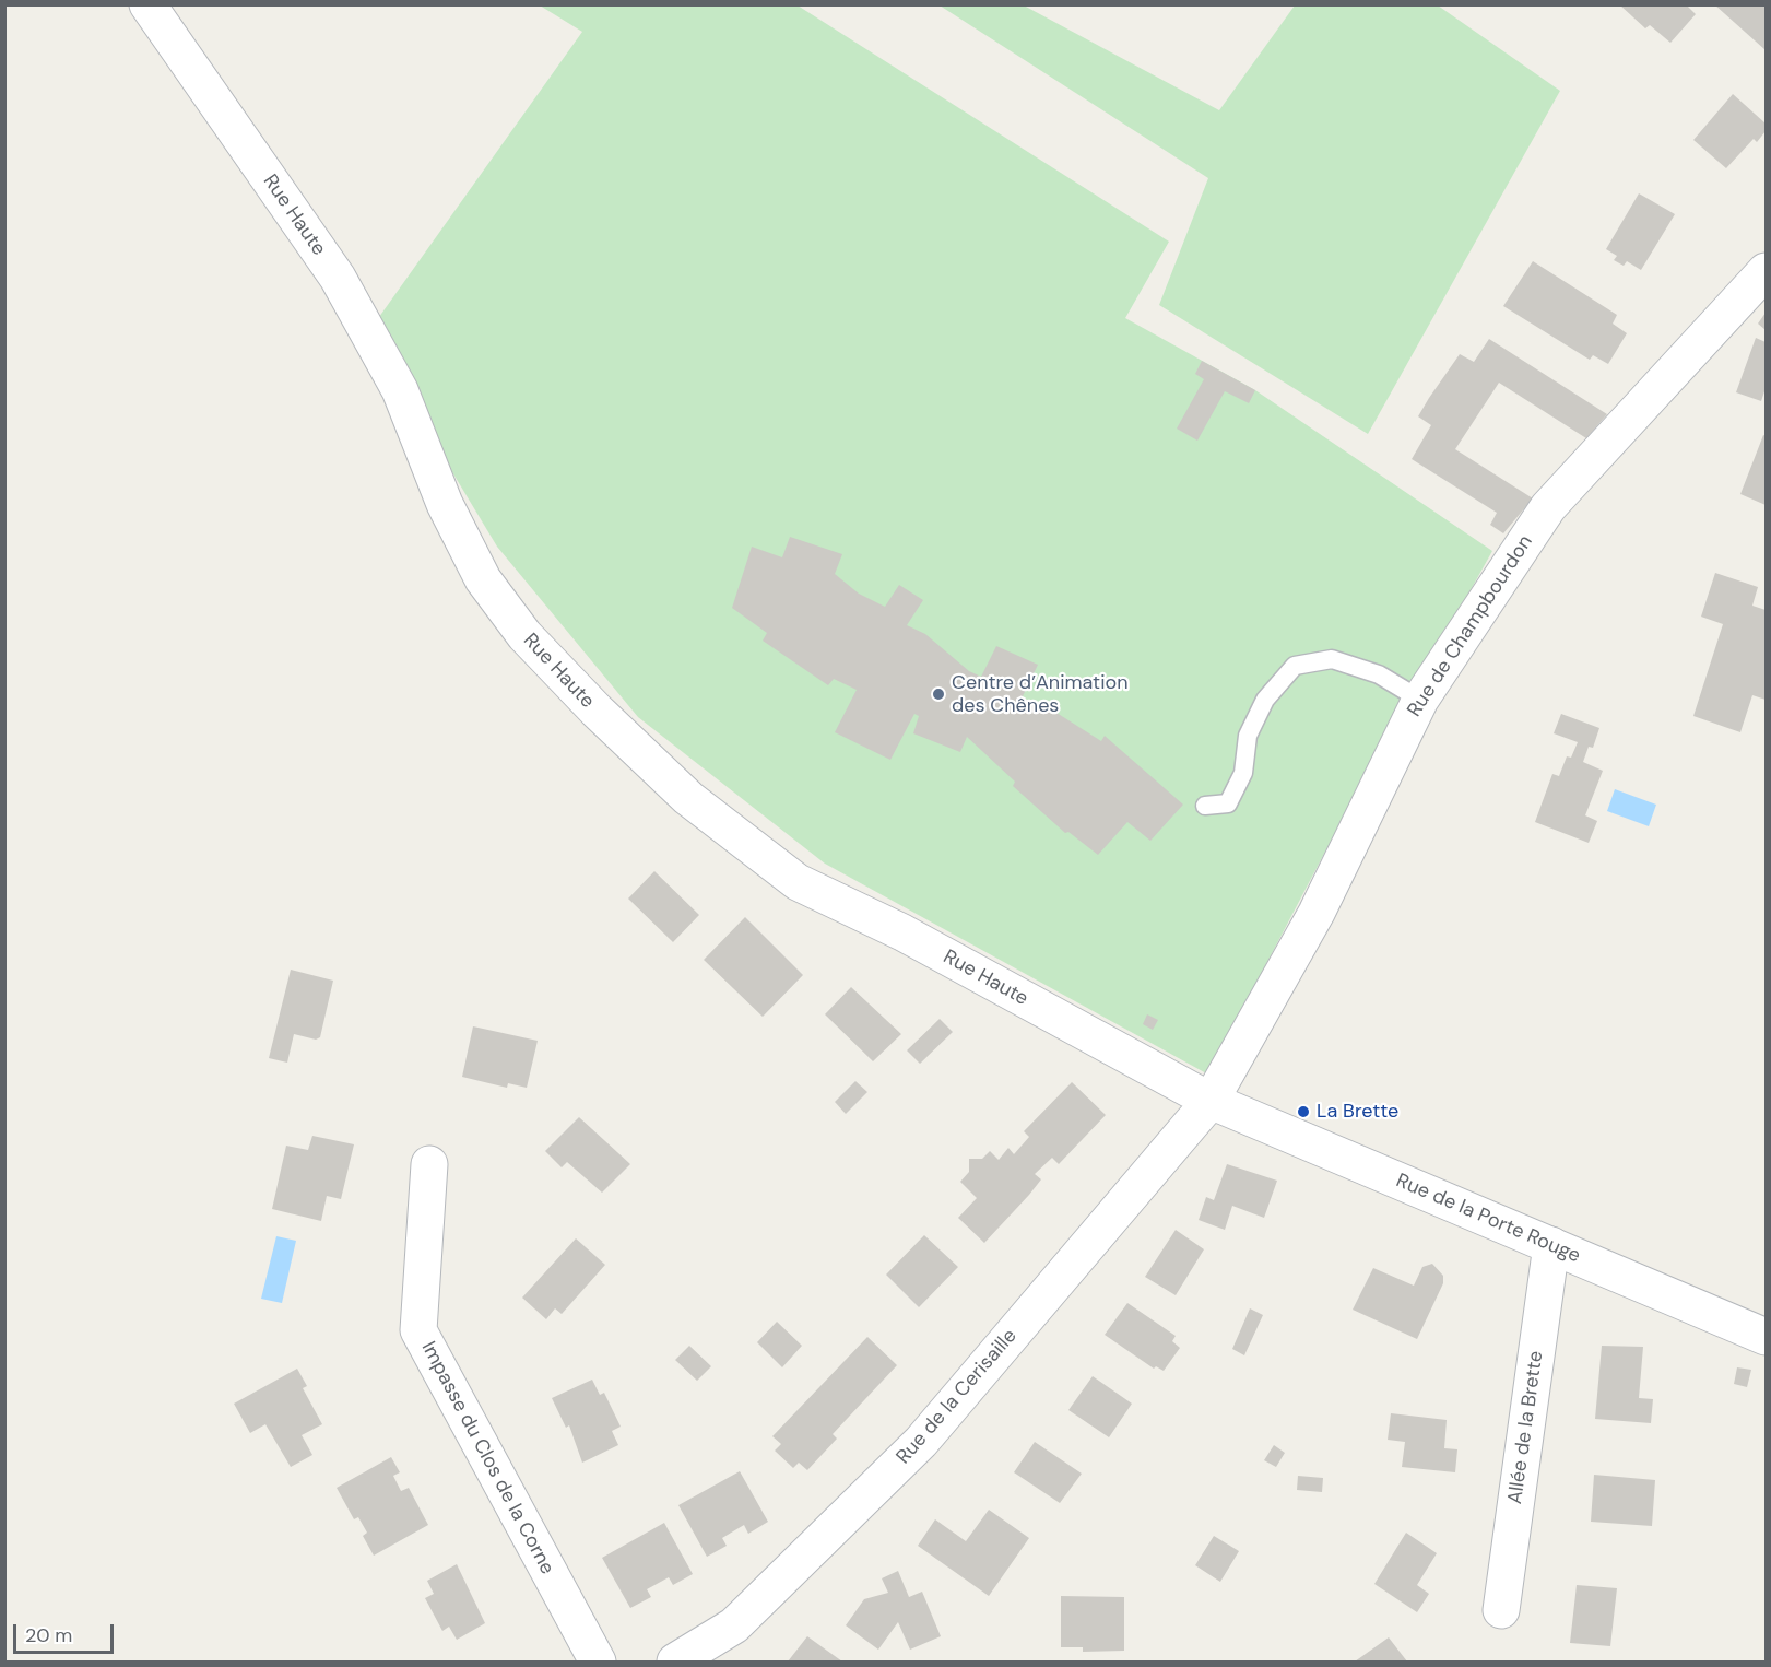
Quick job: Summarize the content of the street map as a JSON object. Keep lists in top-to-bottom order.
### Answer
{
  "streets": {
    "street": [
      "Rue Haute",
      "Rue de Champbourdon",
      "Rue de la Porte Rouge",
      "Rue de la Cerisaille",
      "Allée de la Brette",
      "Impasse du Clos de la Corne"
    ]
  },
  "crossings": [
    ["Rue Haute", "Rue de Champbourdon"],
    ["Rue Haute", "Rue de la Porte Rouge"],
    ["Rue Haute", "Rue de la Cerisaille"],
    ["Rue de Champbourdon", "Rue de la Porte Rouge"],
    ["Rue de Champbourdon", "Rue de la Cerisaille"],
    ["Rue de la Porte Rouge", "Rue de la Cerisaille"],
    ["Rue de la Porte Rouge", "Allée de la Brette"]
  ],
  "places": ["Centre d’Animation des Chênes", "La Brette"],
  "scale_bar": "20 m"
}
